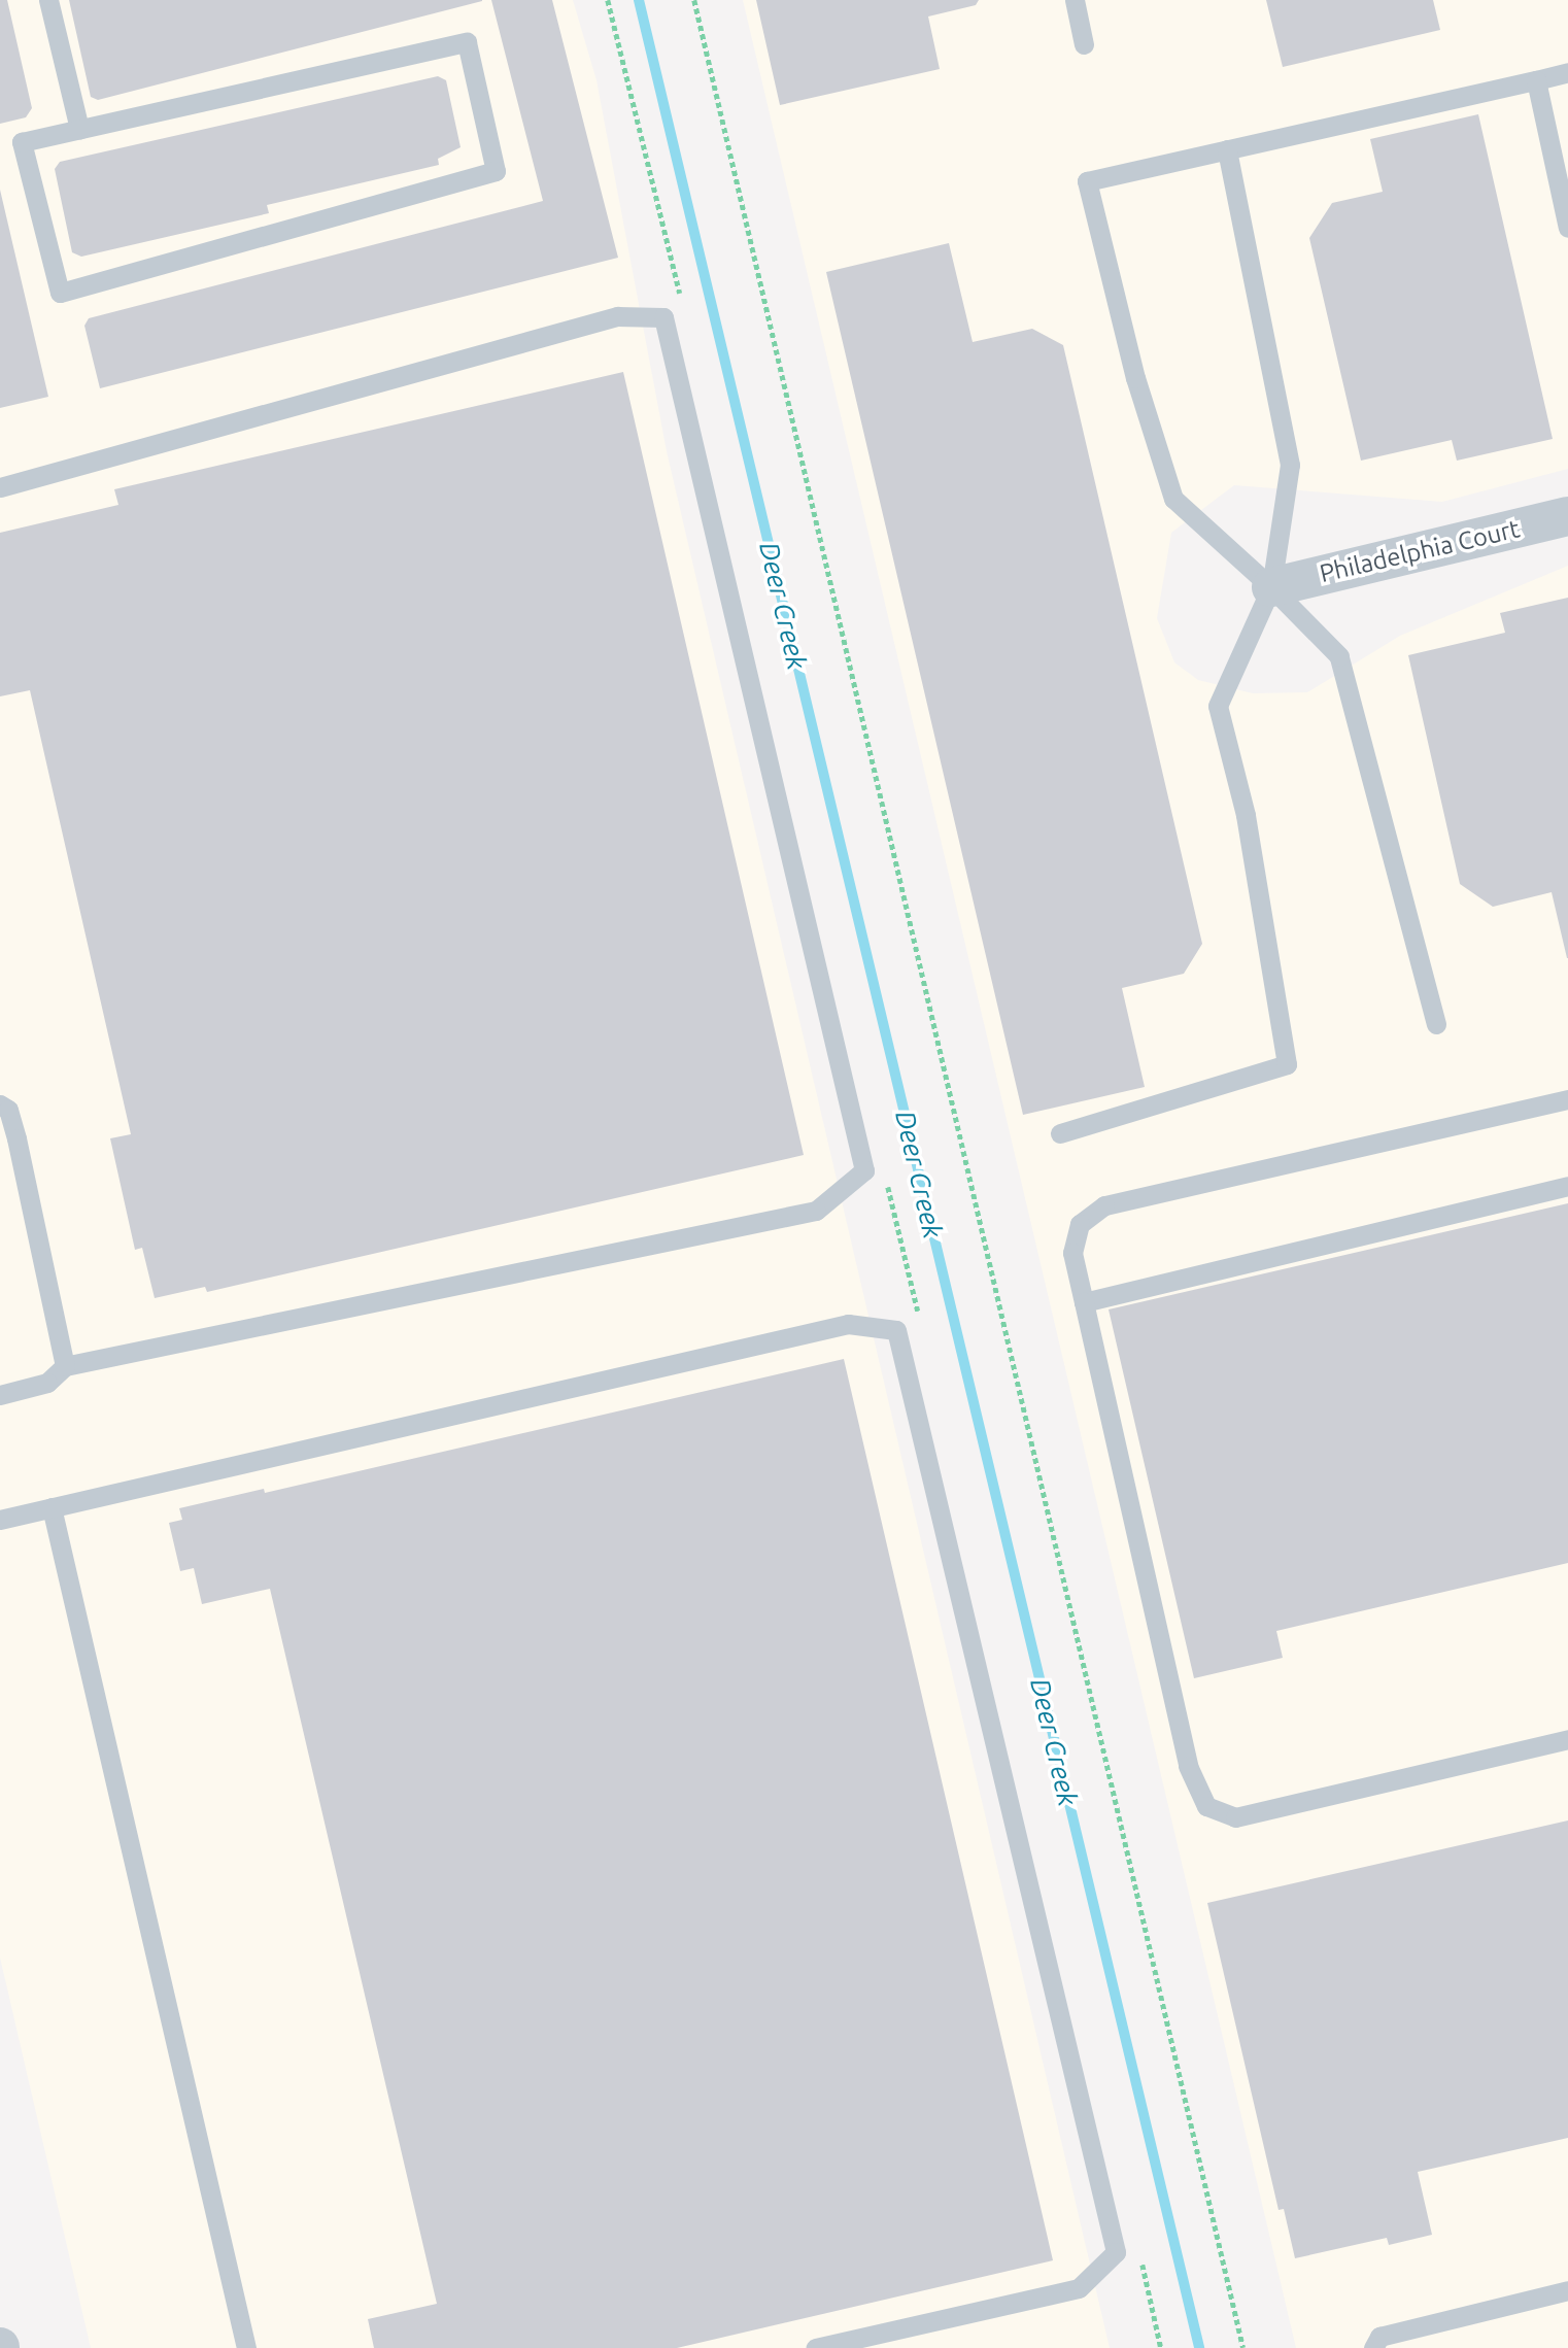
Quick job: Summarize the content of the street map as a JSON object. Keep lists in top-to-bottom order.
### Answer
{
  "streets": {
    "street": ["Philadelphia Court"]
  },
  "water": ["Deer Creek"]
}
